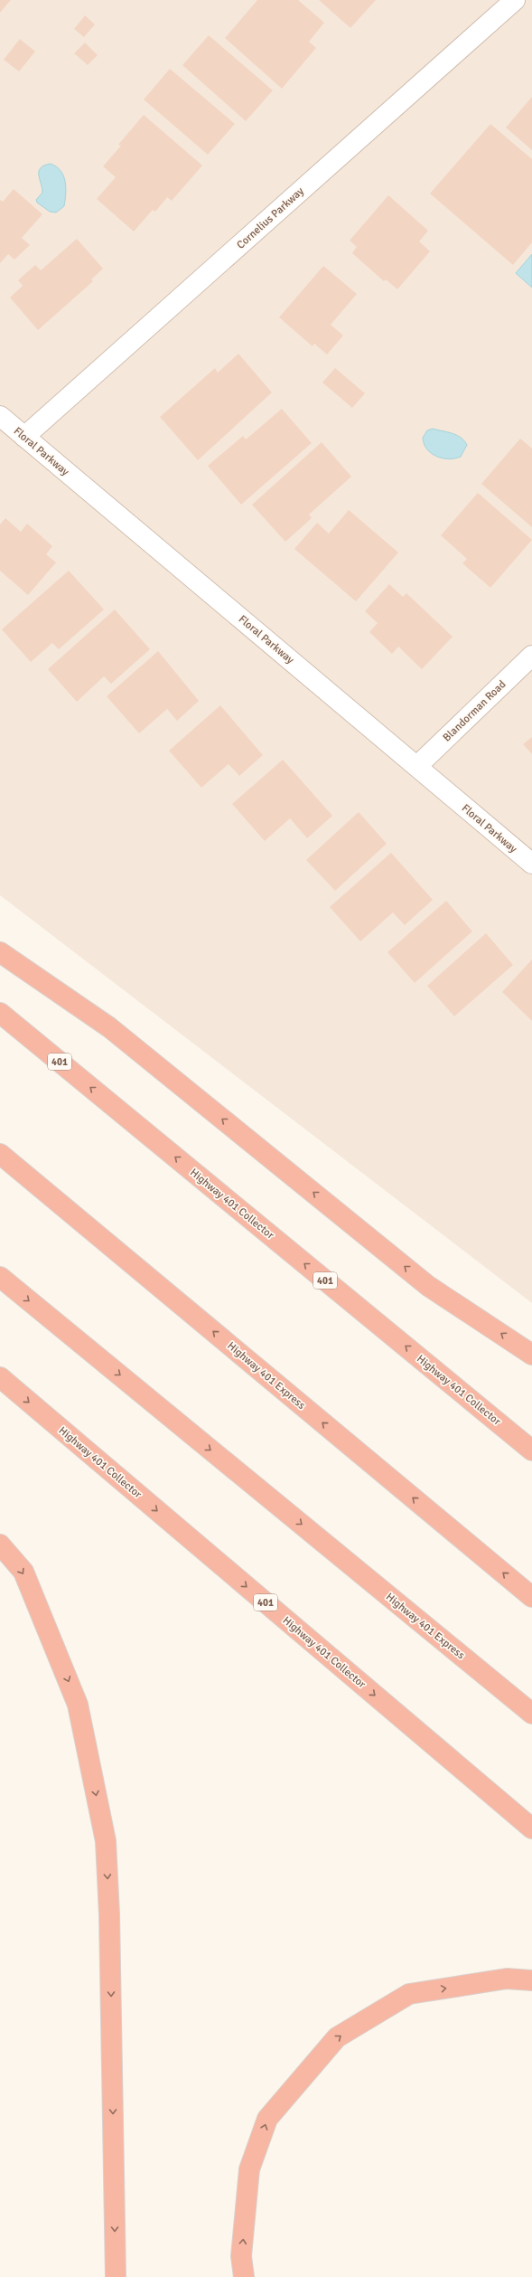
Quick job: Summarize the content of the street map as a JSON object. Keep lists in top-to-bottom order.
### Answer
{
  "streets": {
    "highway": ["401", "Highway 401 Collector", "Highway 401 Express"],
    "street": ["Cornelius Parkway", "Floral Parkway", "Blandorman Road"]
  },
  "crossings": [
    ["Cornelius Parkway", "Floral Parkway"],
    ["Floral Parkway", "Blandorman Road"]
  ]
}
